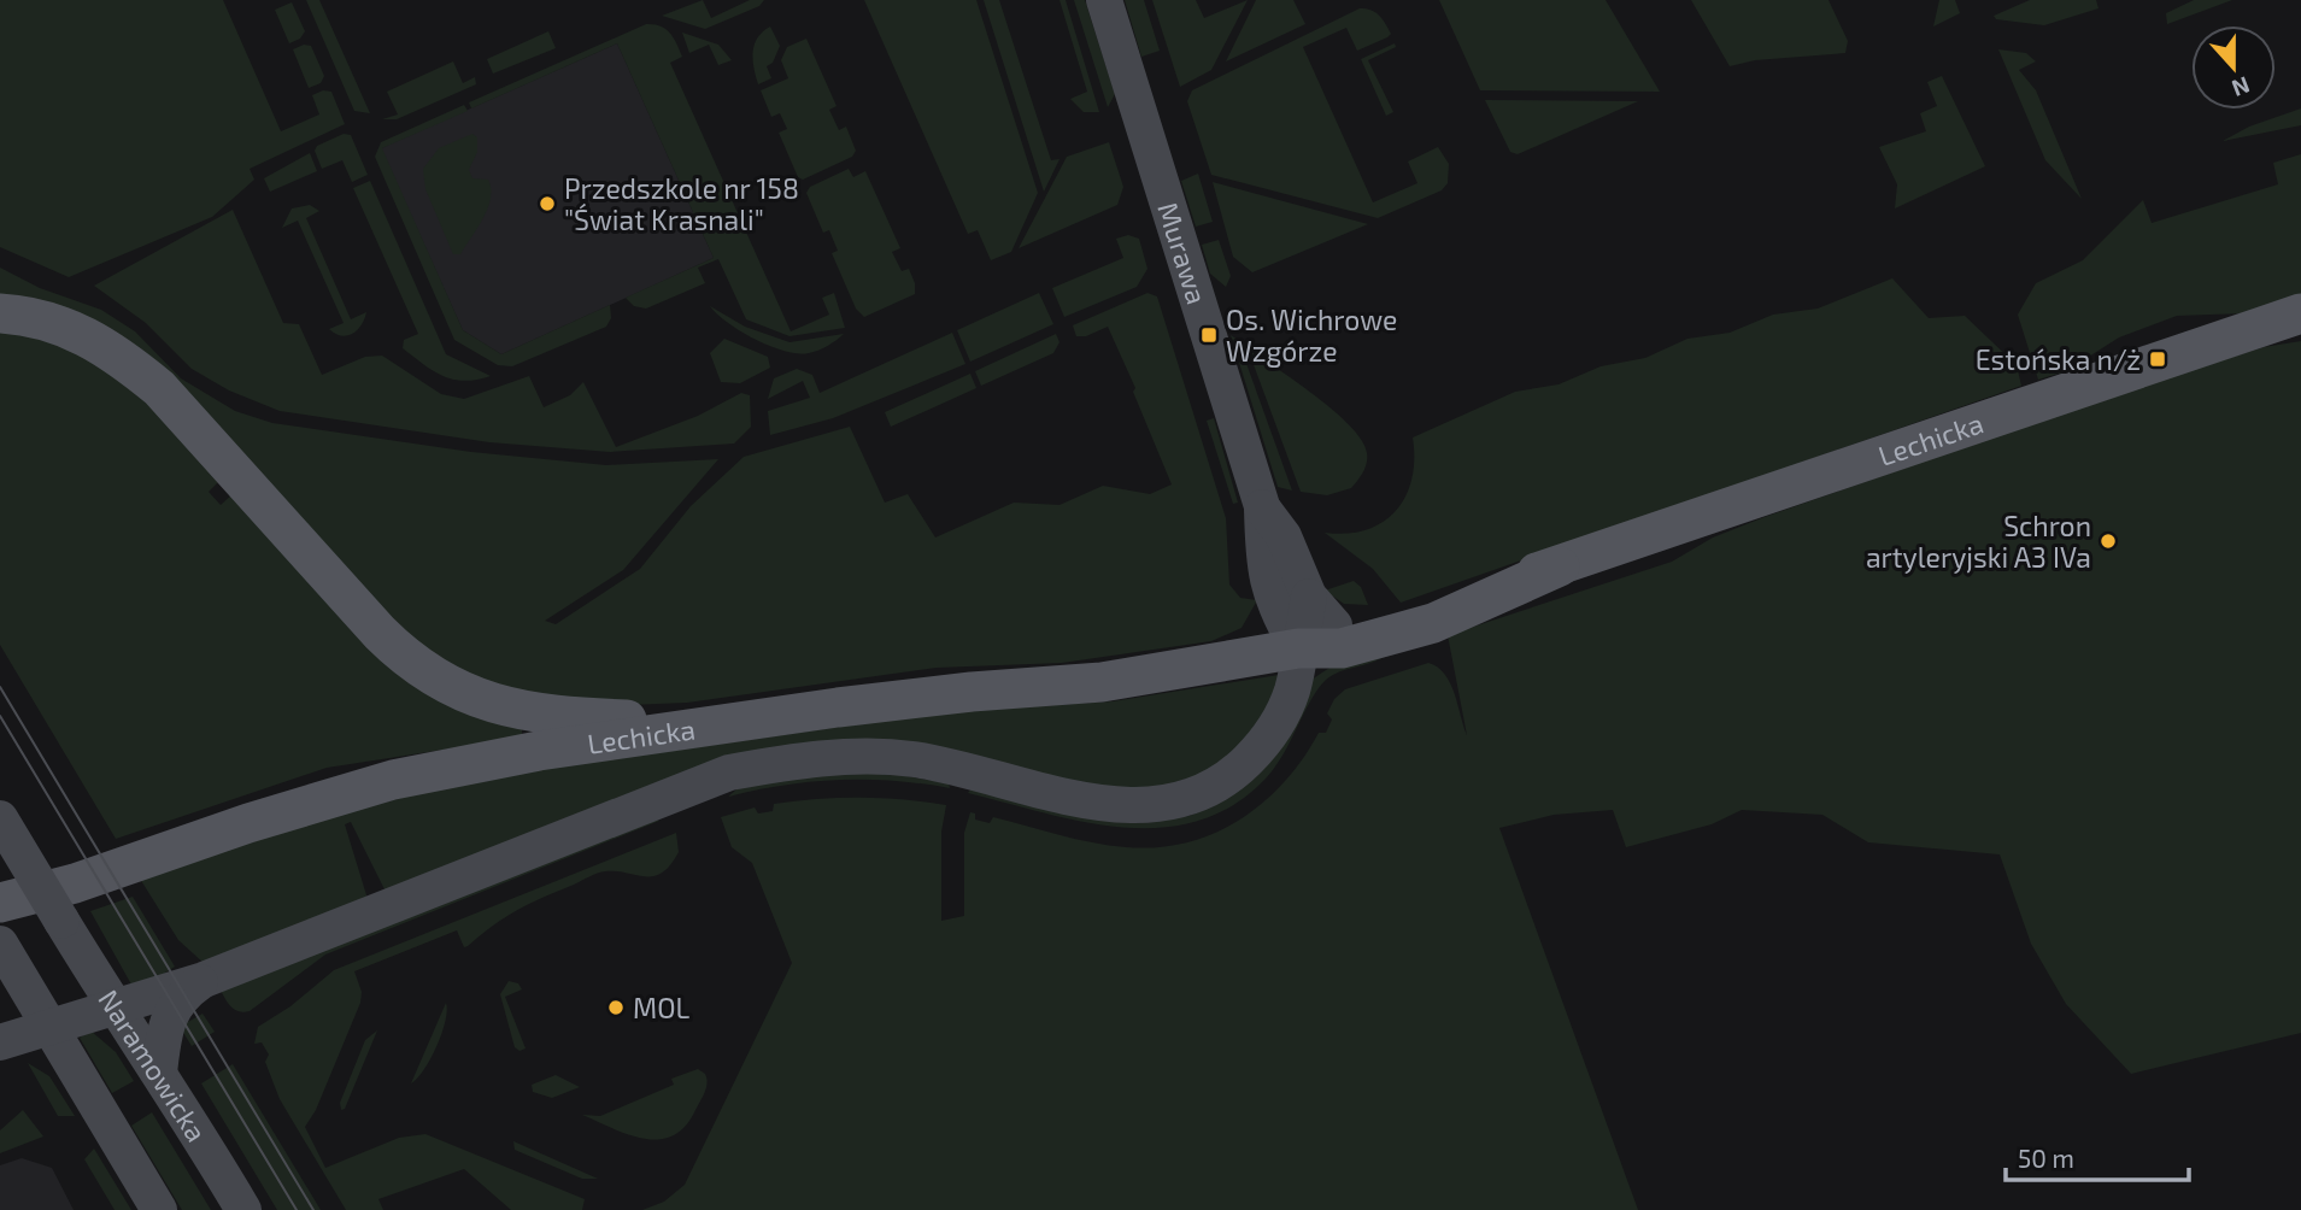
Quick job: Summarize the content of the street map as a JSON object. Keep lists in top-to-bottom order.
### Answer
{
  "streets": {
    "main road": ["Lechicka"],
    "street": ["Murawa", "Naramowicka"]
  },
  "crossings": [
    ["Murawa", "Lechicka"],
    ["Lechicka", "Naramowicka"]
  ],
  "places": {
    "other": ["Przedszkole nr 158 \"Świat Krasnali\"", "Schron artyleryjski A3 IVa", "MOL"],
    "transit": ["Os. Wichrowe Wzgórze", "Estońska n/ż"]
  },
  "scale_bar": "50 m",
  "north": "bottom"
}
